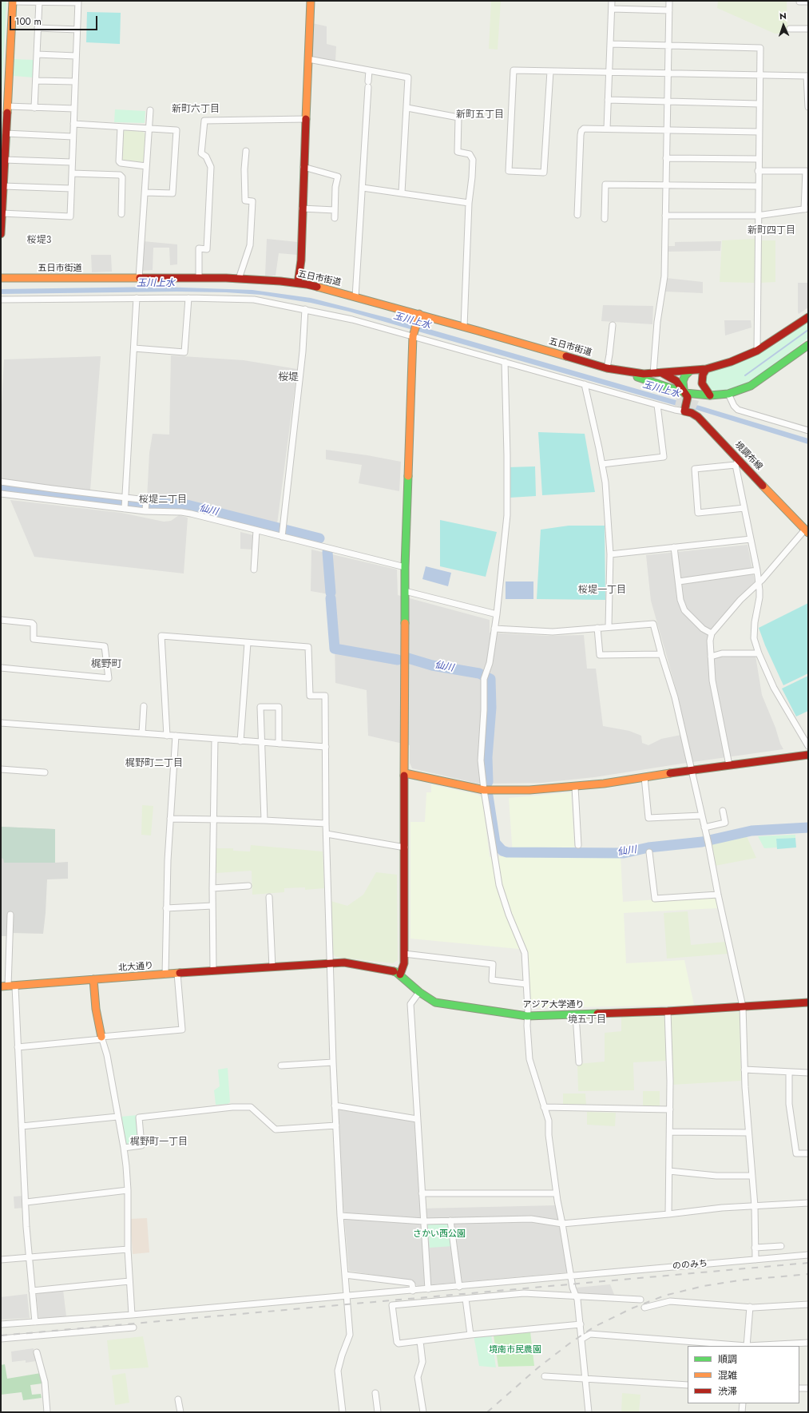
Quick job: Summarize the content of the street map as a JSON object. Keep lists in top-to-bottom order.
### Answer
{
  "streets": {
    "street": [
      "五日市街道",
      "境調布線",
      "北大通り",
      "アジア大学通り",
      "ののみち"
    ]
  },
  "crossings": [
    ["北大通り", "アジア大学通り"]
  ],
  "districts": [
    "新町六丁目",
    "新町五丁目",
    "新町四丁目",
    "桜堤3",
    "桜堤",
    "桜堤二丁目",
    "桜堤一丁目",
    "梶野町",
    "梶野町二丁目",
    "境五丁目",
    "梶野町一丁目"
  ],
  "water": ["玉川上水", "仙川"],
  "parks": ["さかい西公園", "境南市民農園"],
  "legend": ["順調", "混雑", "渋滞"],
  "scale_bar": "100 m",
  "north": "top"
}
